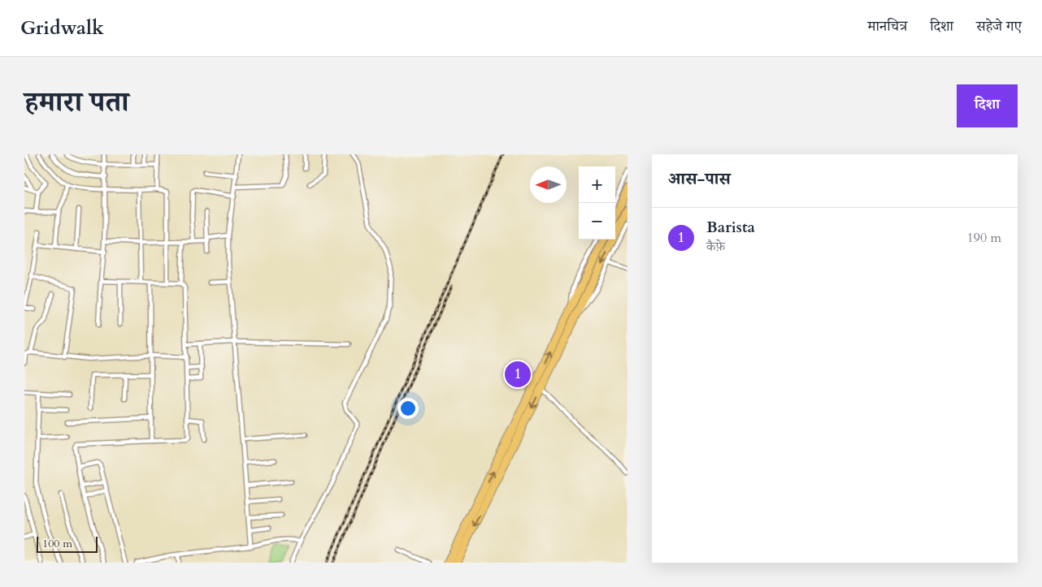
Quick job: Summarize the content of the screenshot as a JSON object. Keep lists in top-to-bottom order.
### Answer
{
  "scale_bar": "100 m",
  "north": "left",
  "page": {
    "header": "Gridwalk",
    "nav": ["मानचित्र", "दिशा", "सहेजे गए"],
    "title": "हमारा पता",
    "buttons": "दिशा",
    "heading": "आस-पास",
    "map_buttons": ["+", "−"],
    "list": [
      {
        "mark": "1",
        "name": "Barista",
        "note": "कैफ़े",
        "value": "190 m"
      }
    ],
    "pins": "1",
    "scale": "100 m"
  }
}
